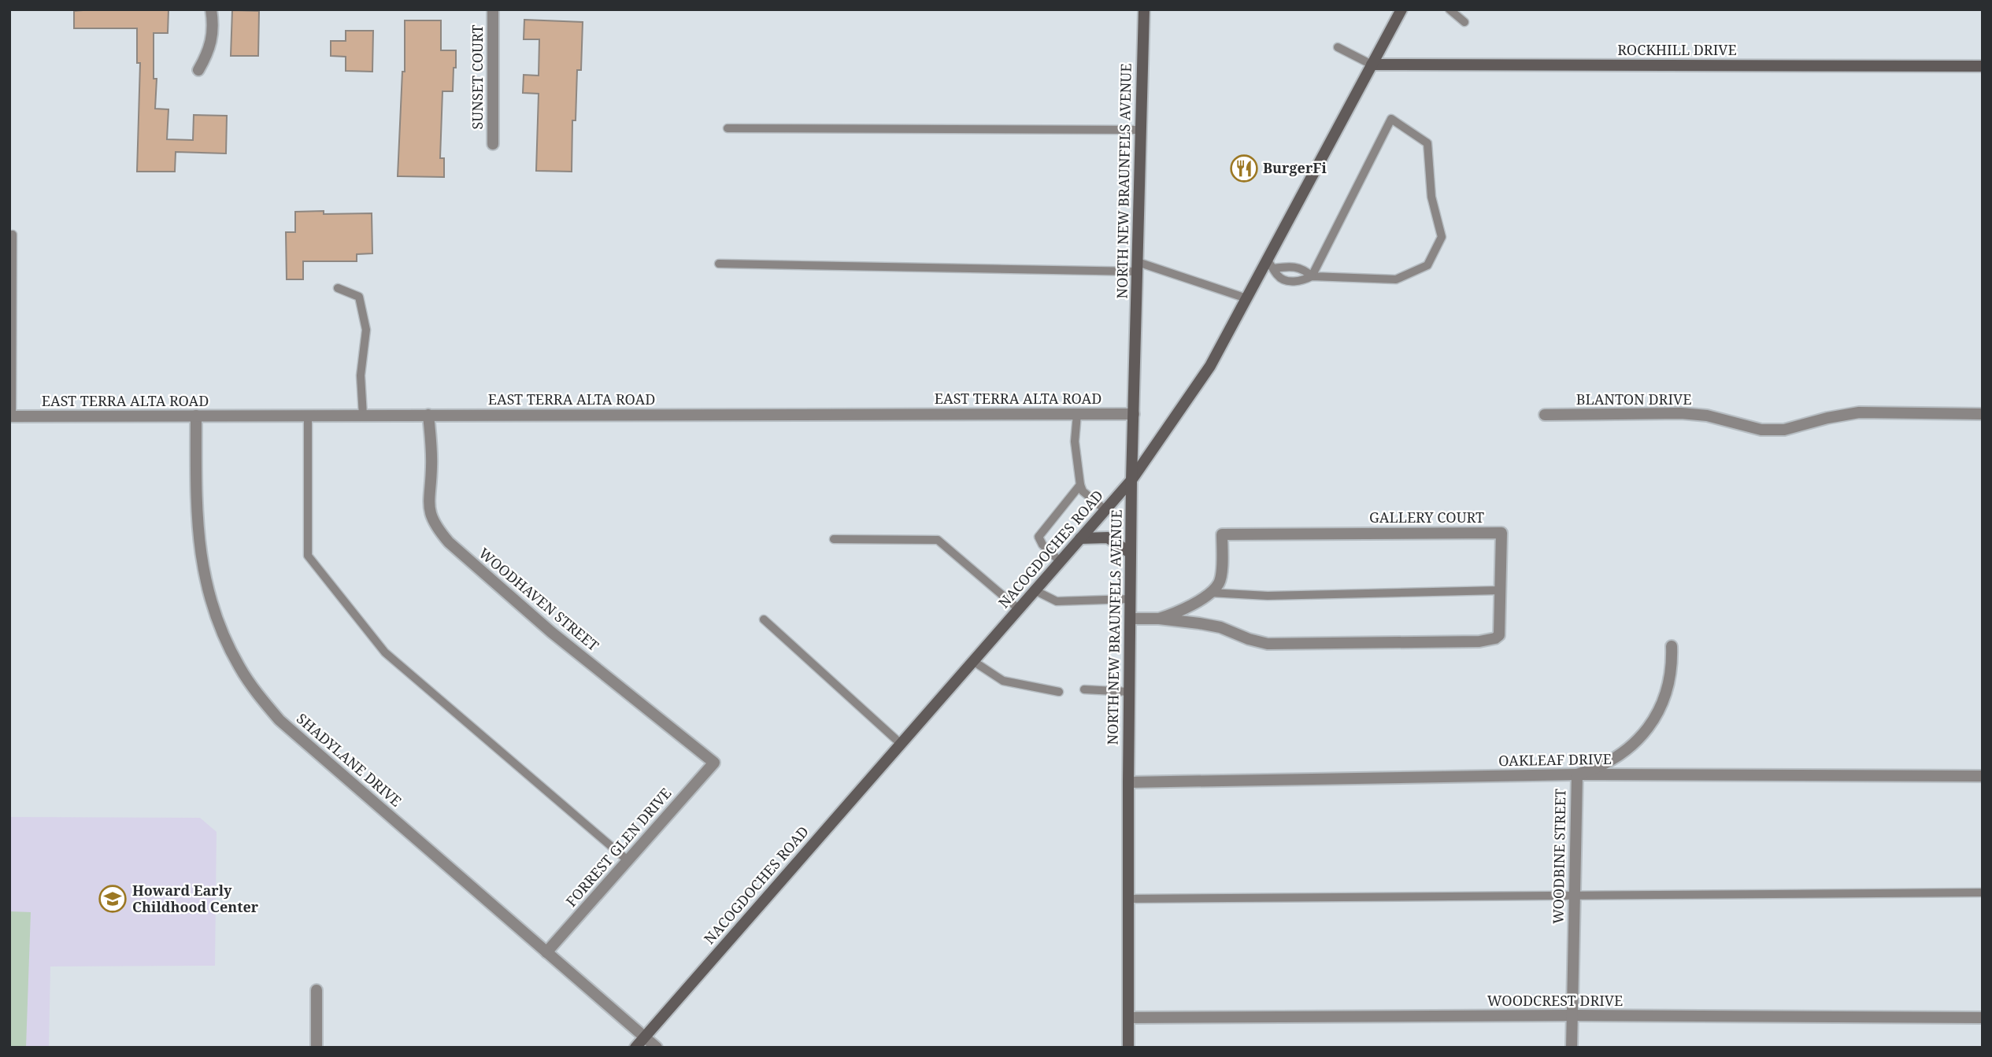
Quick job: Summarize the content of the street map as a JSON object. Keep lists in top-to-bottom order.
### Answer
{
  "streets": {
    "street": [
      "ROCKHILL DRIVE",
      "SUNSET COURT",
      "NORTH NEW BRAUNFELS AVENUE",
      "EAST TERRA ALTA ROAD",
      "BLANTON DRIVE",
      "GALLERY COURT",
      "NACOGDOCHES ROAD",
      "WOODHAVEN STREET",
      "SHADYLANE DRIVE",
      "OAKLEAF DRIVE",
      "FORREST GLEN DRIVE",
      "WOODBINE STREET",
      "WOODCREST DRIVE"
    ]
  },
  "crossings": [
    ["ROCKHILL DRIVE", "NACOGDOCHES ROAD"],
    ["NORTH NEW BRAUNFELS AVENUE", "EAST TERRA ALTA ROAD"],
    ["NORTH NEW BRAUNFELS AVENUE", "GALLERY COURT"],
    ["NORTH NEW BRAUNFELS AVENUE", "NACOGDOCHES ROAD"],
    ["NORTH NEW BRAUNFELS AVENUE", "OAKLEAF DRIVE"],
    ["NORTH NEW BRAUNFELS AVENUE", "WOODCREST DRIVE"],
    ["EAST TERRA ALTA ROAD", "WOODHAVEN STREET"],
    ["EAST TERRA ALTA ROAD", "SHADYLANE DRIVE"],
    ["NACOGDOCHES ROAD", "SHADYLANE DRIVE"],
    ["WOODHAVEN STREET", "FORREST GLEN DRIVE"],
    ["SHADYLANE DRIVE", "FORREST GLEN DRIVE"],
    ["OAKLEAF DRIVE", "WOODBINE STREET"],
    ["WOODBINE STREET", "WOODCREST DRIVE"]
  ],
  "places": {
    "restaurant": ["BurgerFi"],
    "school or university": ["Howard Early Childhood Center"]
  }
}
